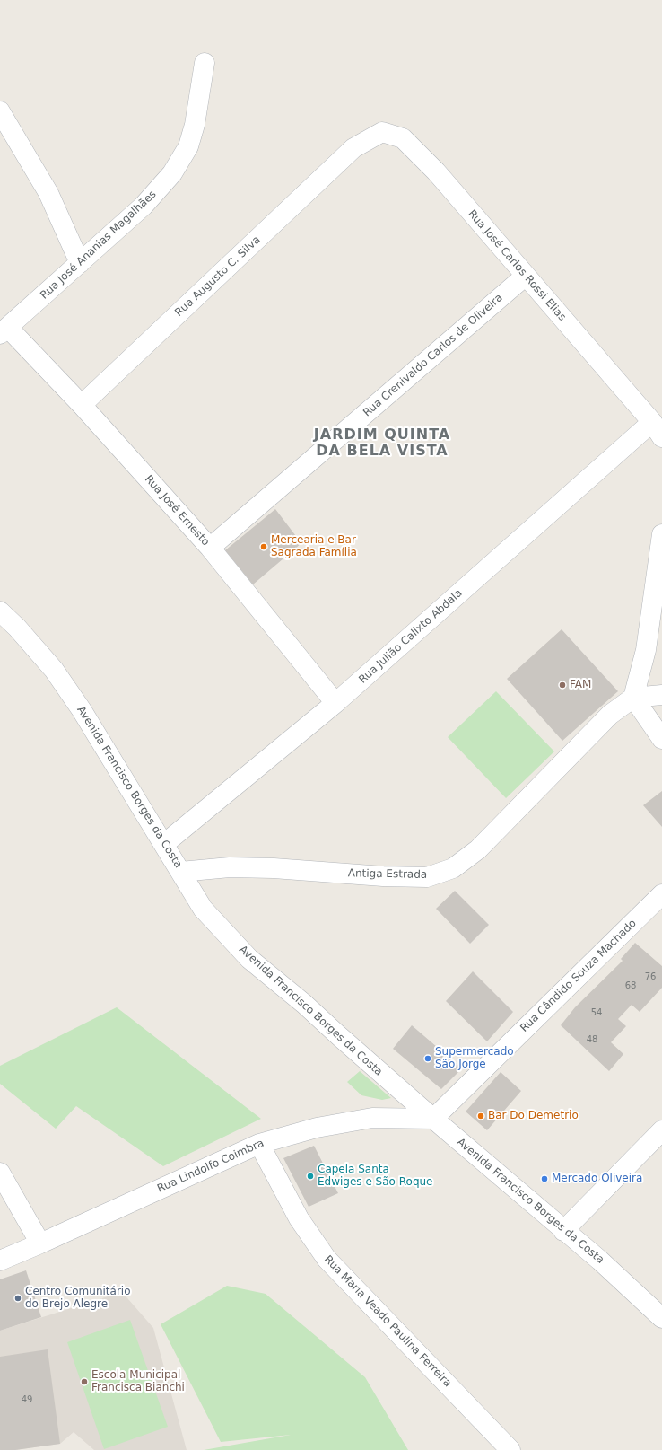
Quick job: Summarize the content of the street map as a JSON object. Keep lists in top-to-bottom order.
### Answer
{
  "streets": {
    "street": [
      "Rua José Ananias Magalhães",
      "Rua José Carlos Rossi Elias",
      "Rua Augusto C. Silva",
      "Rua Crenivaldo Carlos de Oliveira",
      "Rua José Ernesto",
      "Rua Julião Calixto Abdala",
      "Avenida Francisco Borges da Costa",
      "Antiga Estrada",
      "Rua Cândido Souza Machado",
      "Rua Lindolfo Coimbra",
      "Rua Maria Veado Paulina Ferreira"
    ]
  },
  "crossings": [
    ["Rua José Ananias Magalhães", "Rua José Ernesto"],
    ["Rua José Carlos Rossi Elias", "Rua Augusto C. Silva"],
    ["Rua José Carlos Rossi Elias", "Rua Crenivaldo Carlos de Oliveira"],
    ["Rua José Carlos Rossi Elias", "Rua Julião Calixto Abdala"],
    ["Rua Augusto C. Silva", "Rua José Ernesto"],
    ["Rua Crenivaldo Carlos de Oliveira", "Rua José Ernesto"],
    ["Rua José Ernesto", "Rua Julião Calixto Abdala"],
    ["Rua Julião Calixto Abdala", "Avenida Francisco Borges da Costa"],
    ["Avenida Francisco Borges da Costa", "Antiga Estrada"],
    ["Avenida Francisco Borges da Costa", "Rua Cândido Souza Machado"],
    ["Avenida Francisco Borges da Costa", "Rua Lindolfo Coimbra"],
    ["Rua Cândido Souza Machado", "Rua Lindolfo Coimbra"],
    ["Rua Lindolfo Coimbra", "Rua Maria Veado Paulina Ferreira"]
  ],
  "districts": ["JARDIM QUINTA DA BELA VISTA"],
  "places": [
    "Mercearia e Bar Sagrada Família",
    "FAM",
    "Supermercado São Jorge",
    "Bar Do Demetrio",
    "Capela Santa Edwiges e São Roque",
    "Mercado Oliveira",
    "Centro Comunitário do Brejo Alegre",
    "Escola Municipal Francisca Bianchi"
  ],
  "house_numbers": [
    "76",
    "68",
    "54",
    "48",
    "49"
  ]
}
